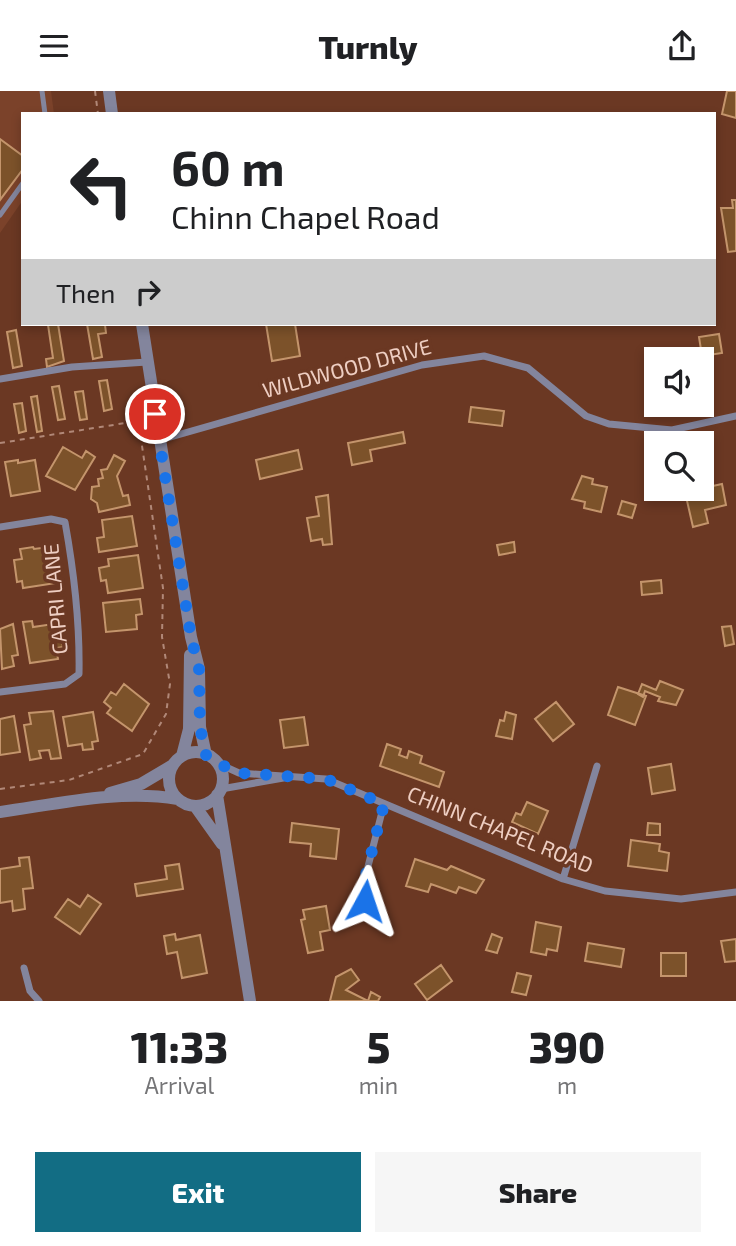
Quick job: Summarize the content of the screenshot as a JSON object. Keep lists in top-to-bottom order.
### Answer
{
  "streets": {
    "street": ["WILDWOOD DRIVE", "CAPRI LANE", "CHINN CHAPEL ROAD"]
  },
  "page": {
    "header": "Turnly",
    "turn": ["60 m", "Chinn Chapel Road"],
    "then": "Then",
    "eta": [
      "11:33",
      "Arrival",
      "5",
      "min",
      "390",
      "m"
    ],
    "buttons": ["Exit", "Share"]
  }
}
